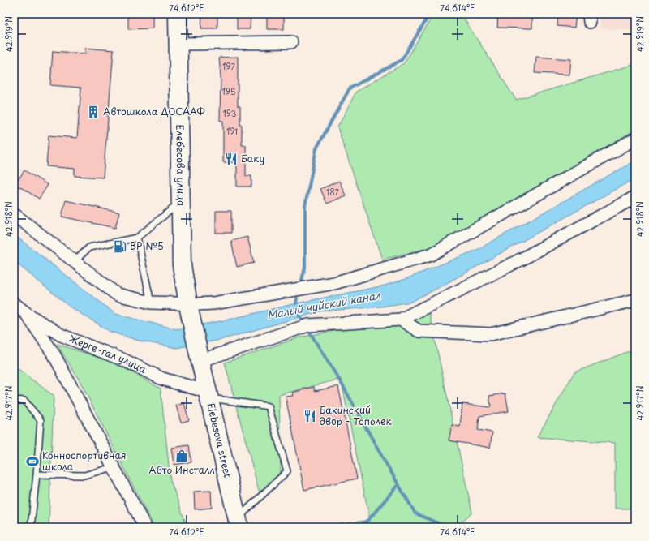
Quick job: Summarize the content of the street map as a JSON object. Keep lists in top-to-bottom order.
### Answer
{
  "streets": {
    "main road": ["Елебесова улица", "Elebesova street"],
    "street": ["Жерге-тал улица"]
  },
  "crossings": [
    ["Елебесова улица", "Elebesova street"],
    ["Жерге-тал улица", "Elebesova street"]
  ],
  "water": ["Малый чуйский канал"],
  "places": {
    "building": ["Автошкола ДОСААФ"],
    "restaurant": ["Баку", "Бакинский двор - Тополек"],
    "fuel station": ["BP №5"],
    "shop": ["Авто Инсталл"],
    "sports": ["Конноспортивная школа"]
  },
  "house_numbers": [
    "197",
    "195",
    "193",
    "191",
    "187"
  ],
  "coordinates": [
    "74.612°E",
    "74.614°E",
    "42.919°N",
    "42.918°N",
    "42.917°N"
  ]
}
